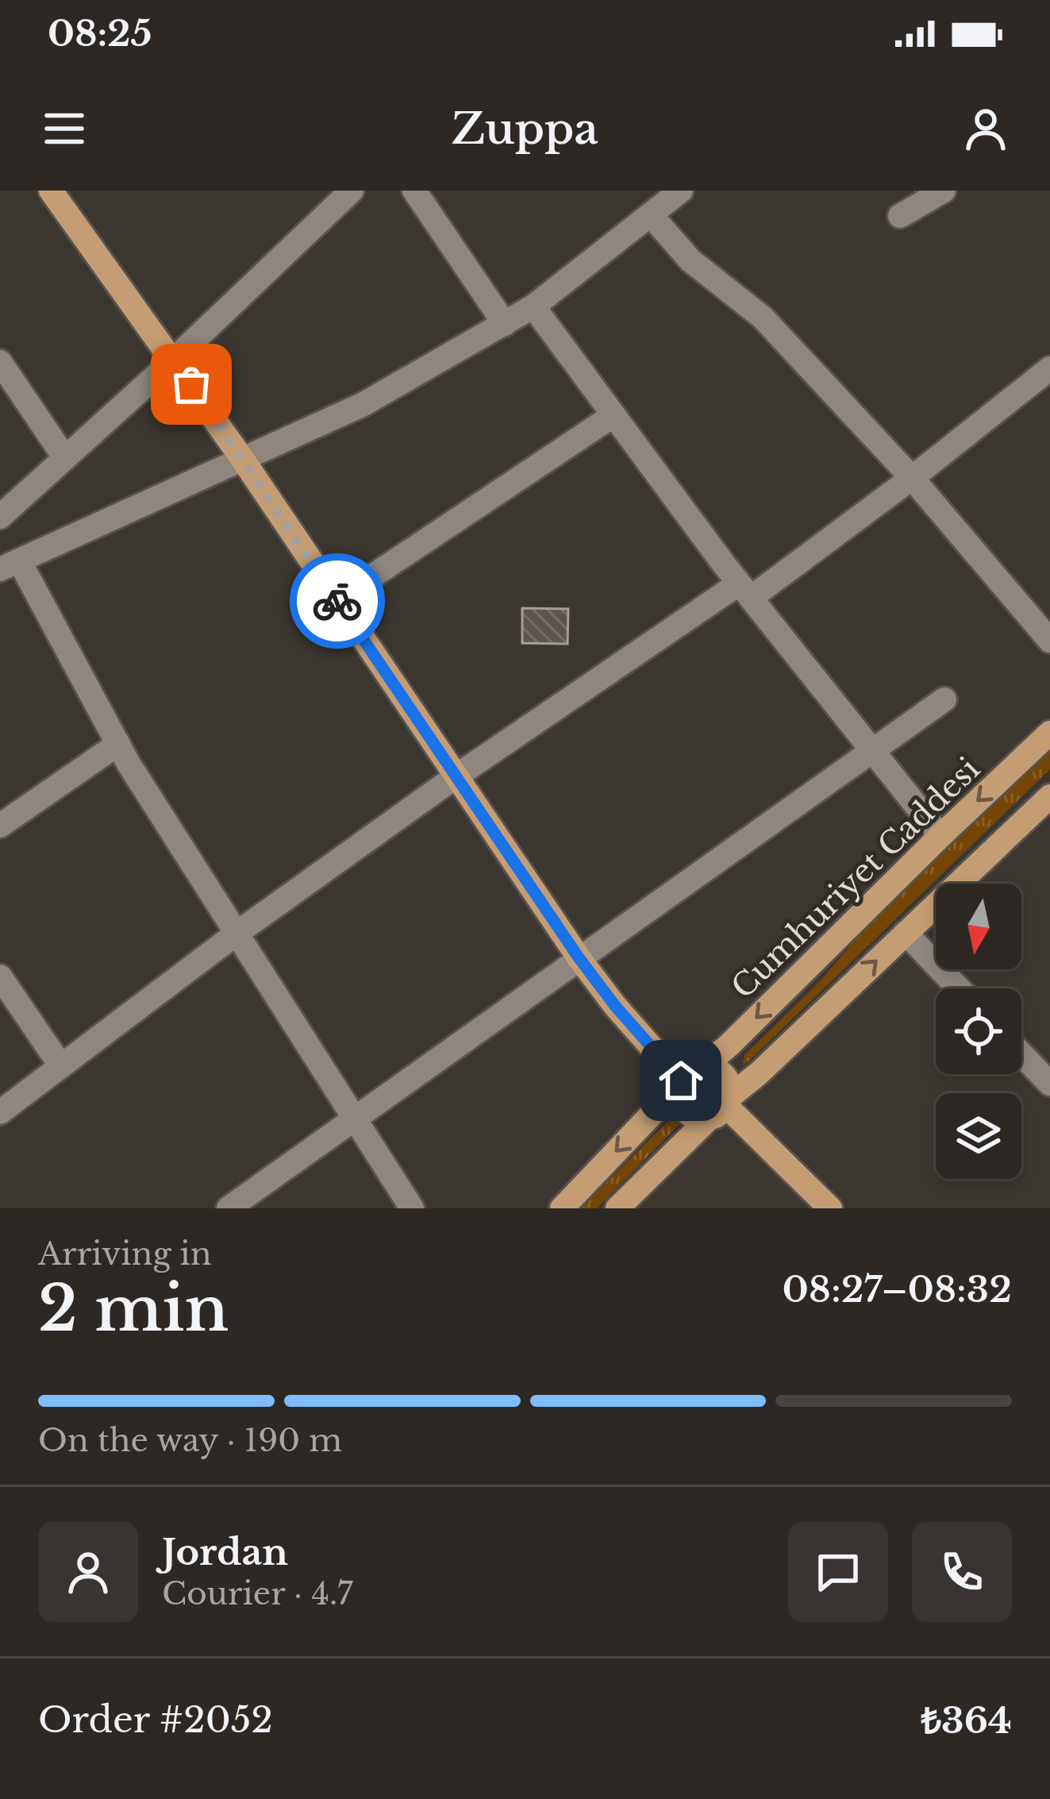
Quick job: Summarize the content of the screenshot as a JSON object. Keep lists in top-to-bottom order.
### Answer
{
  "streets": {
    "main road": ["Cumhuriyet Caddesi"]
  },
  "north": "bottom",
  "page": {
    "status": "08:25",
    "header": "Zuppa",
    "heading": ["2 min", "Arriving in", "08:27–08:32"],
    "panel": [
      "Jordan",
      "Courier · 4.7",
      "Order #2052",
      "₺364"
    ],
    "bar": "On the way · 190 m"
  }
}
